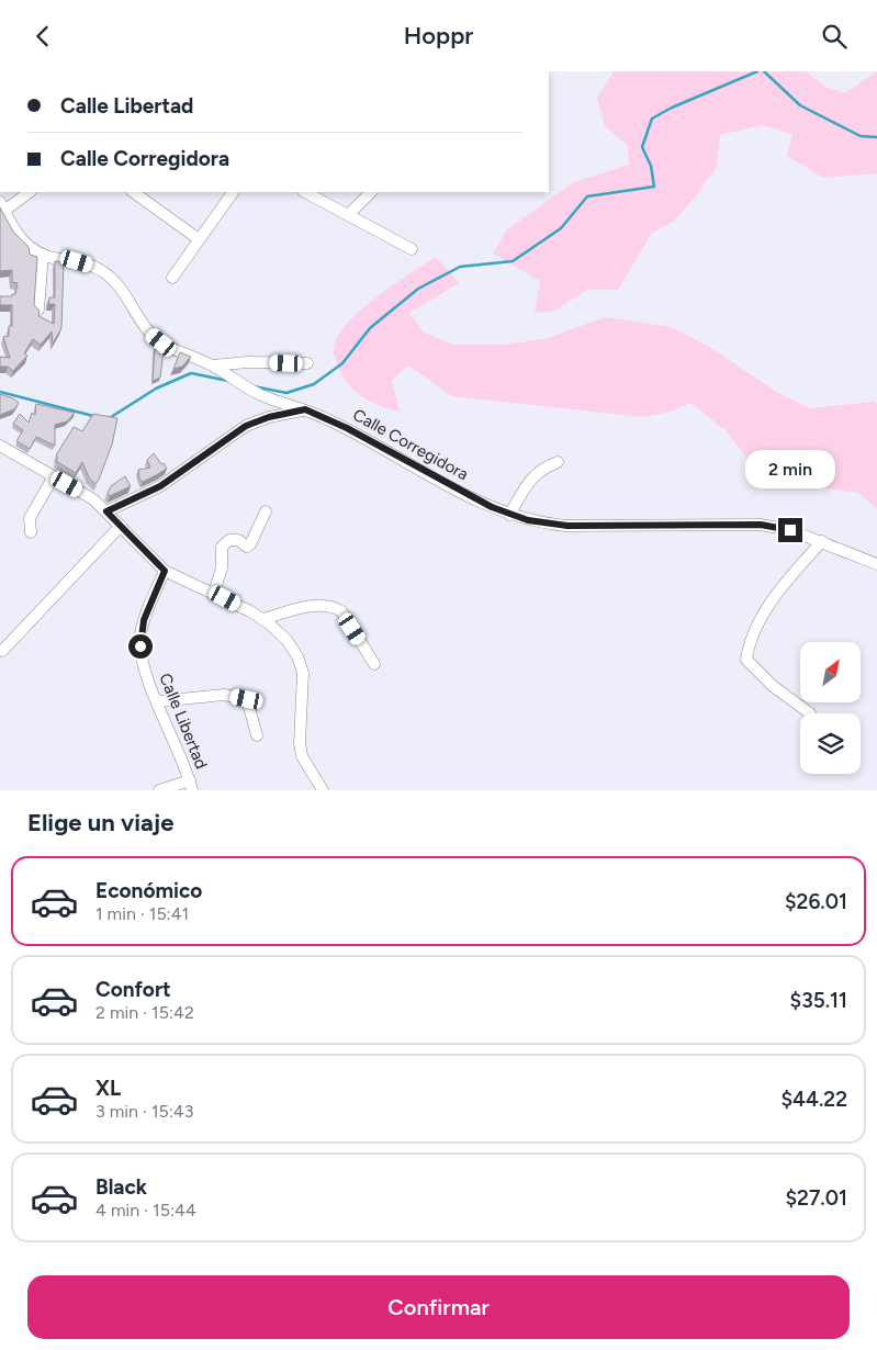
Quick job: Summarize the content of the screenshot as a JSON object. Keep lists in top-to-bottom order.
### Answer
{
  "streets": {
    "street": ["Calle Corregidora", "Calle Libertad"]
  },
  "north": "top right",
  "page": {
    "header": "Hoppr",
    "banner": ["Calle Libertad", "Calle Corregidora"],
    "bubble": "2 min",
    "heading": "Elige un viaje",
    "list": [
      {
        "name": "Económico",
        "note": "1 min · 15:41",
        "value": "$26.01"
      },
      {
        "name": "Confort",
        "note": "2 min · 15:42",
        "value": "$35.11"
      },
      {
        "name": "XL",
        "note": "3 min · 15:43",
        "value": "$44.22"
      },
      {
        "name": "Black",
        "note": "4 min · 15:44",
        "value": "$27.01"
      }
    ],
    "buttons": "Confirmar"
  }
}
